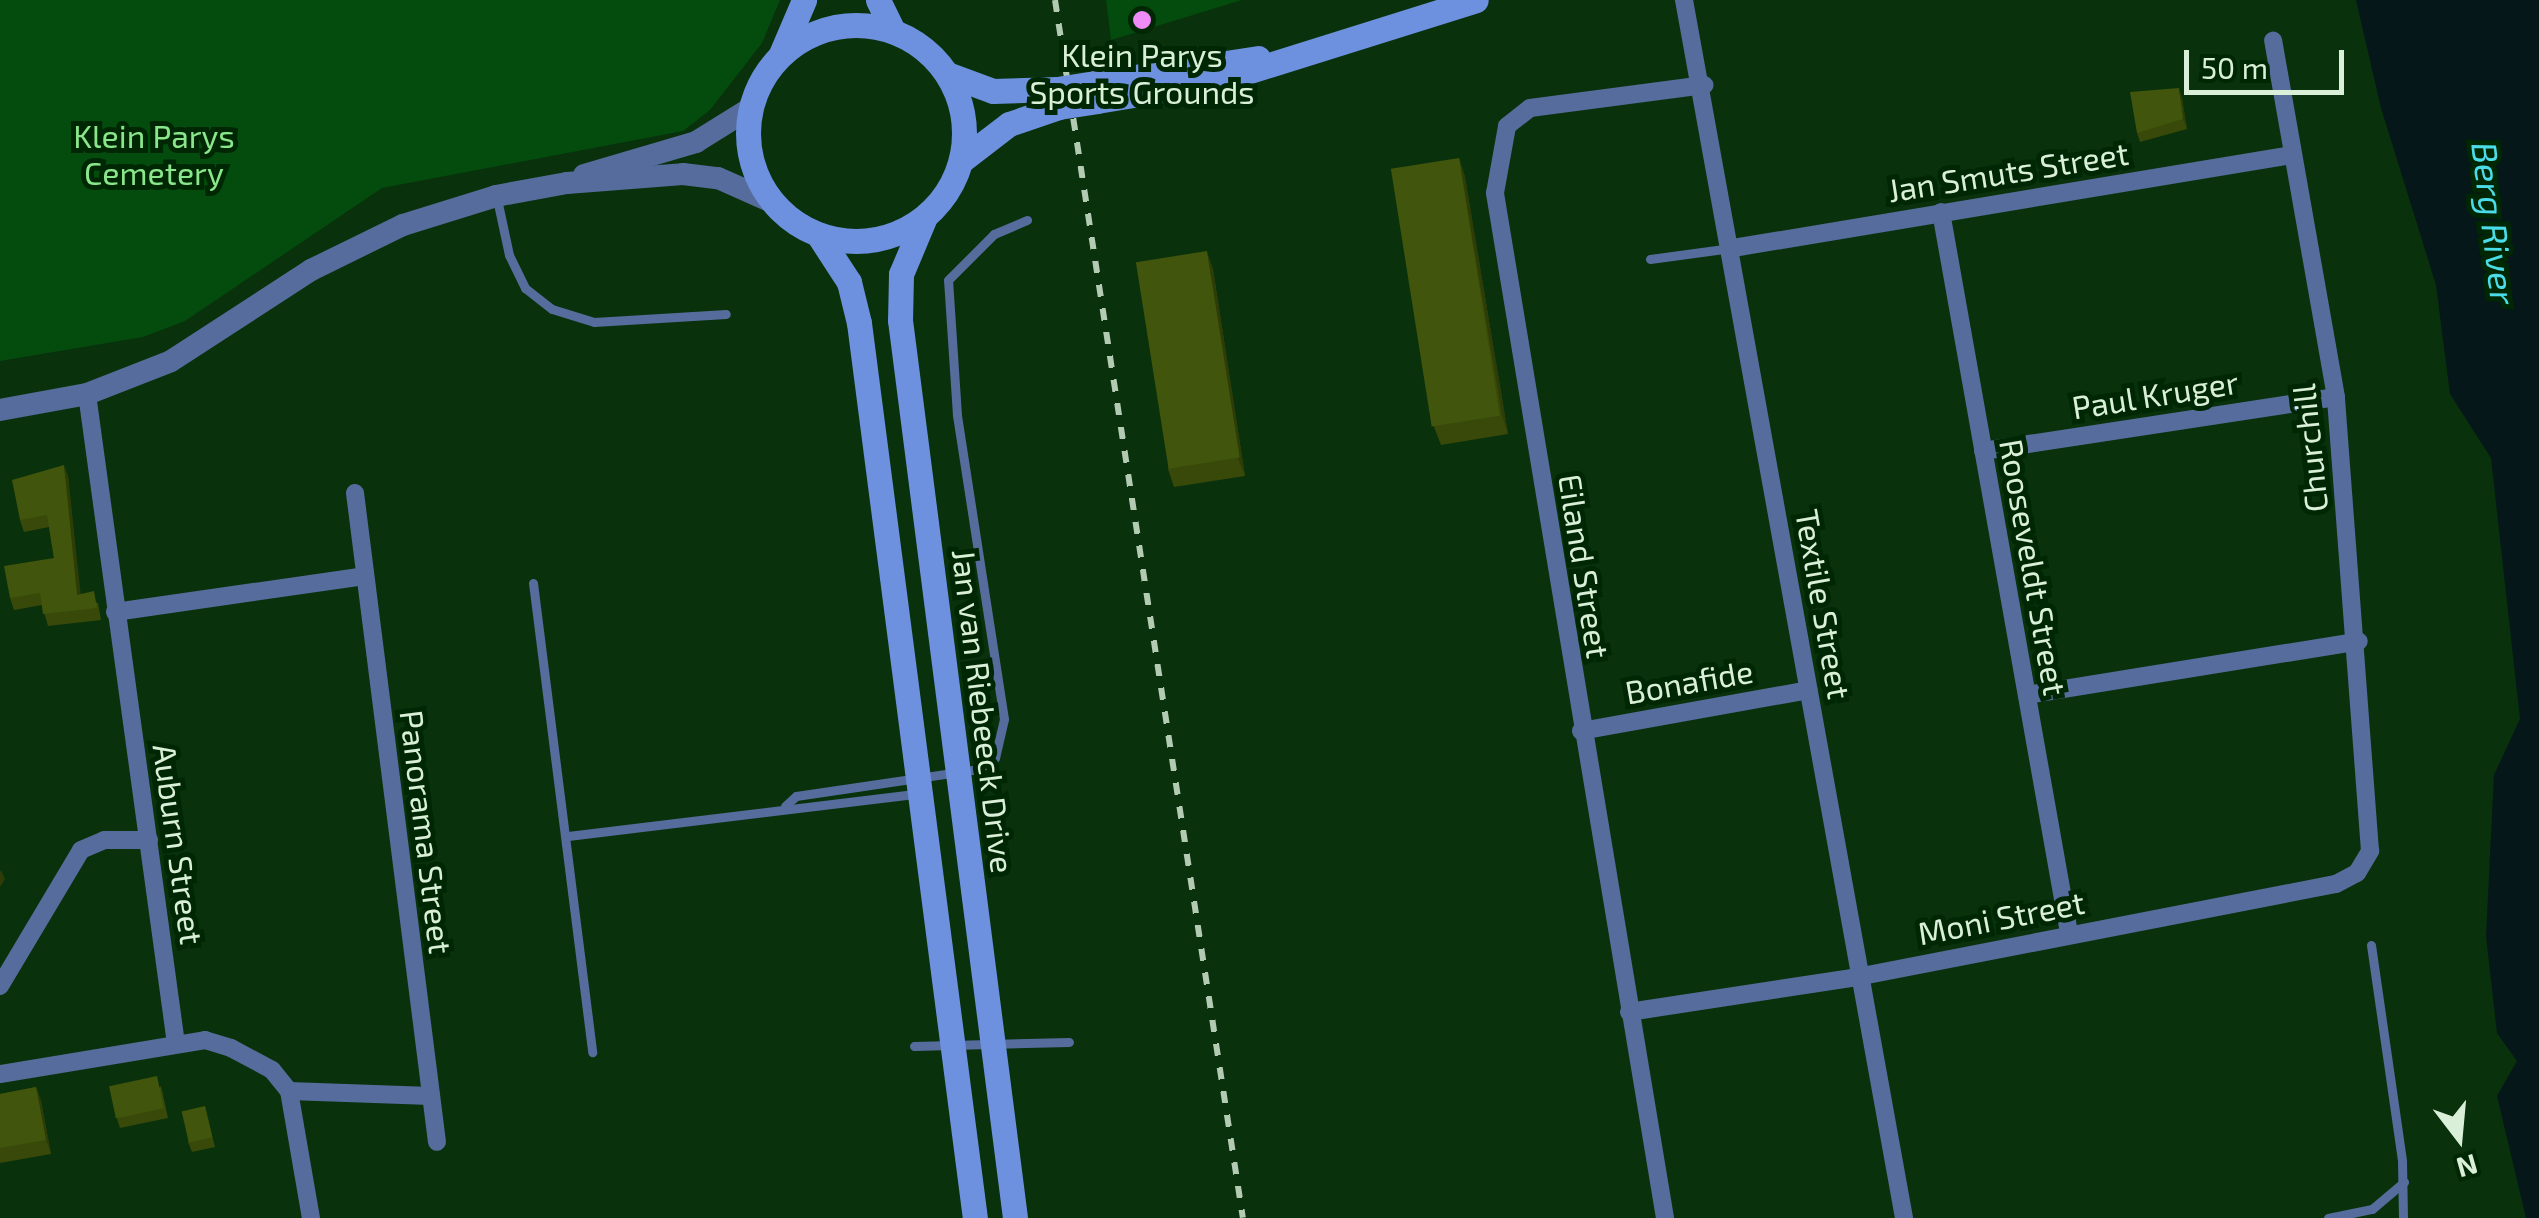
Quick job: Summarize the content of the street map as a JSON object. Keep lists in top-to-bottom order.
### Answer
{
  "streets": {
    "main road": ["Jan van Riebeeck Drive"],
    "street": [
      "Jan Smuts Street",
      "Paul Kruger",
      "Churchill",
      "Eiland Street",
      "Rooseveldt Street",
      "Textile Street",
      "Bonafide",
      "Panorama Street",
      "Auburn Street",
      "Moni Street"
    ]
  },
  "crossings": [
    ["Jan Smuts Street", "Churchill"],
    ["Jan Smuts Street", "Rooseveldt Street"],
    ["Jan Smuts Street", "Textile Street"],
    ["Paul Kruger", "Churchill"],
    ["Paul Kruger", "Rooseveldt Street"],
    ["Churchill", "Moni Street"],
    ["Eiland Street", "Textile Street"],
    ["Eiland Street", "Bonafide"],
    ["Eiland Street", "Moni Street"],
    ["Rooseveldt Street", "Moni Street"],
    ["Textile Street", "Bonafide"],
    ["Textile Street", "Moni Street"]
  ],
  "water": ["Berg River"],
  "parks": ["Klein Parys Cemetery"],
  "places": ["Klein Parys Sports Grounds"],
  "scale_bar": "50 m",
  "north": "bottom"
}
